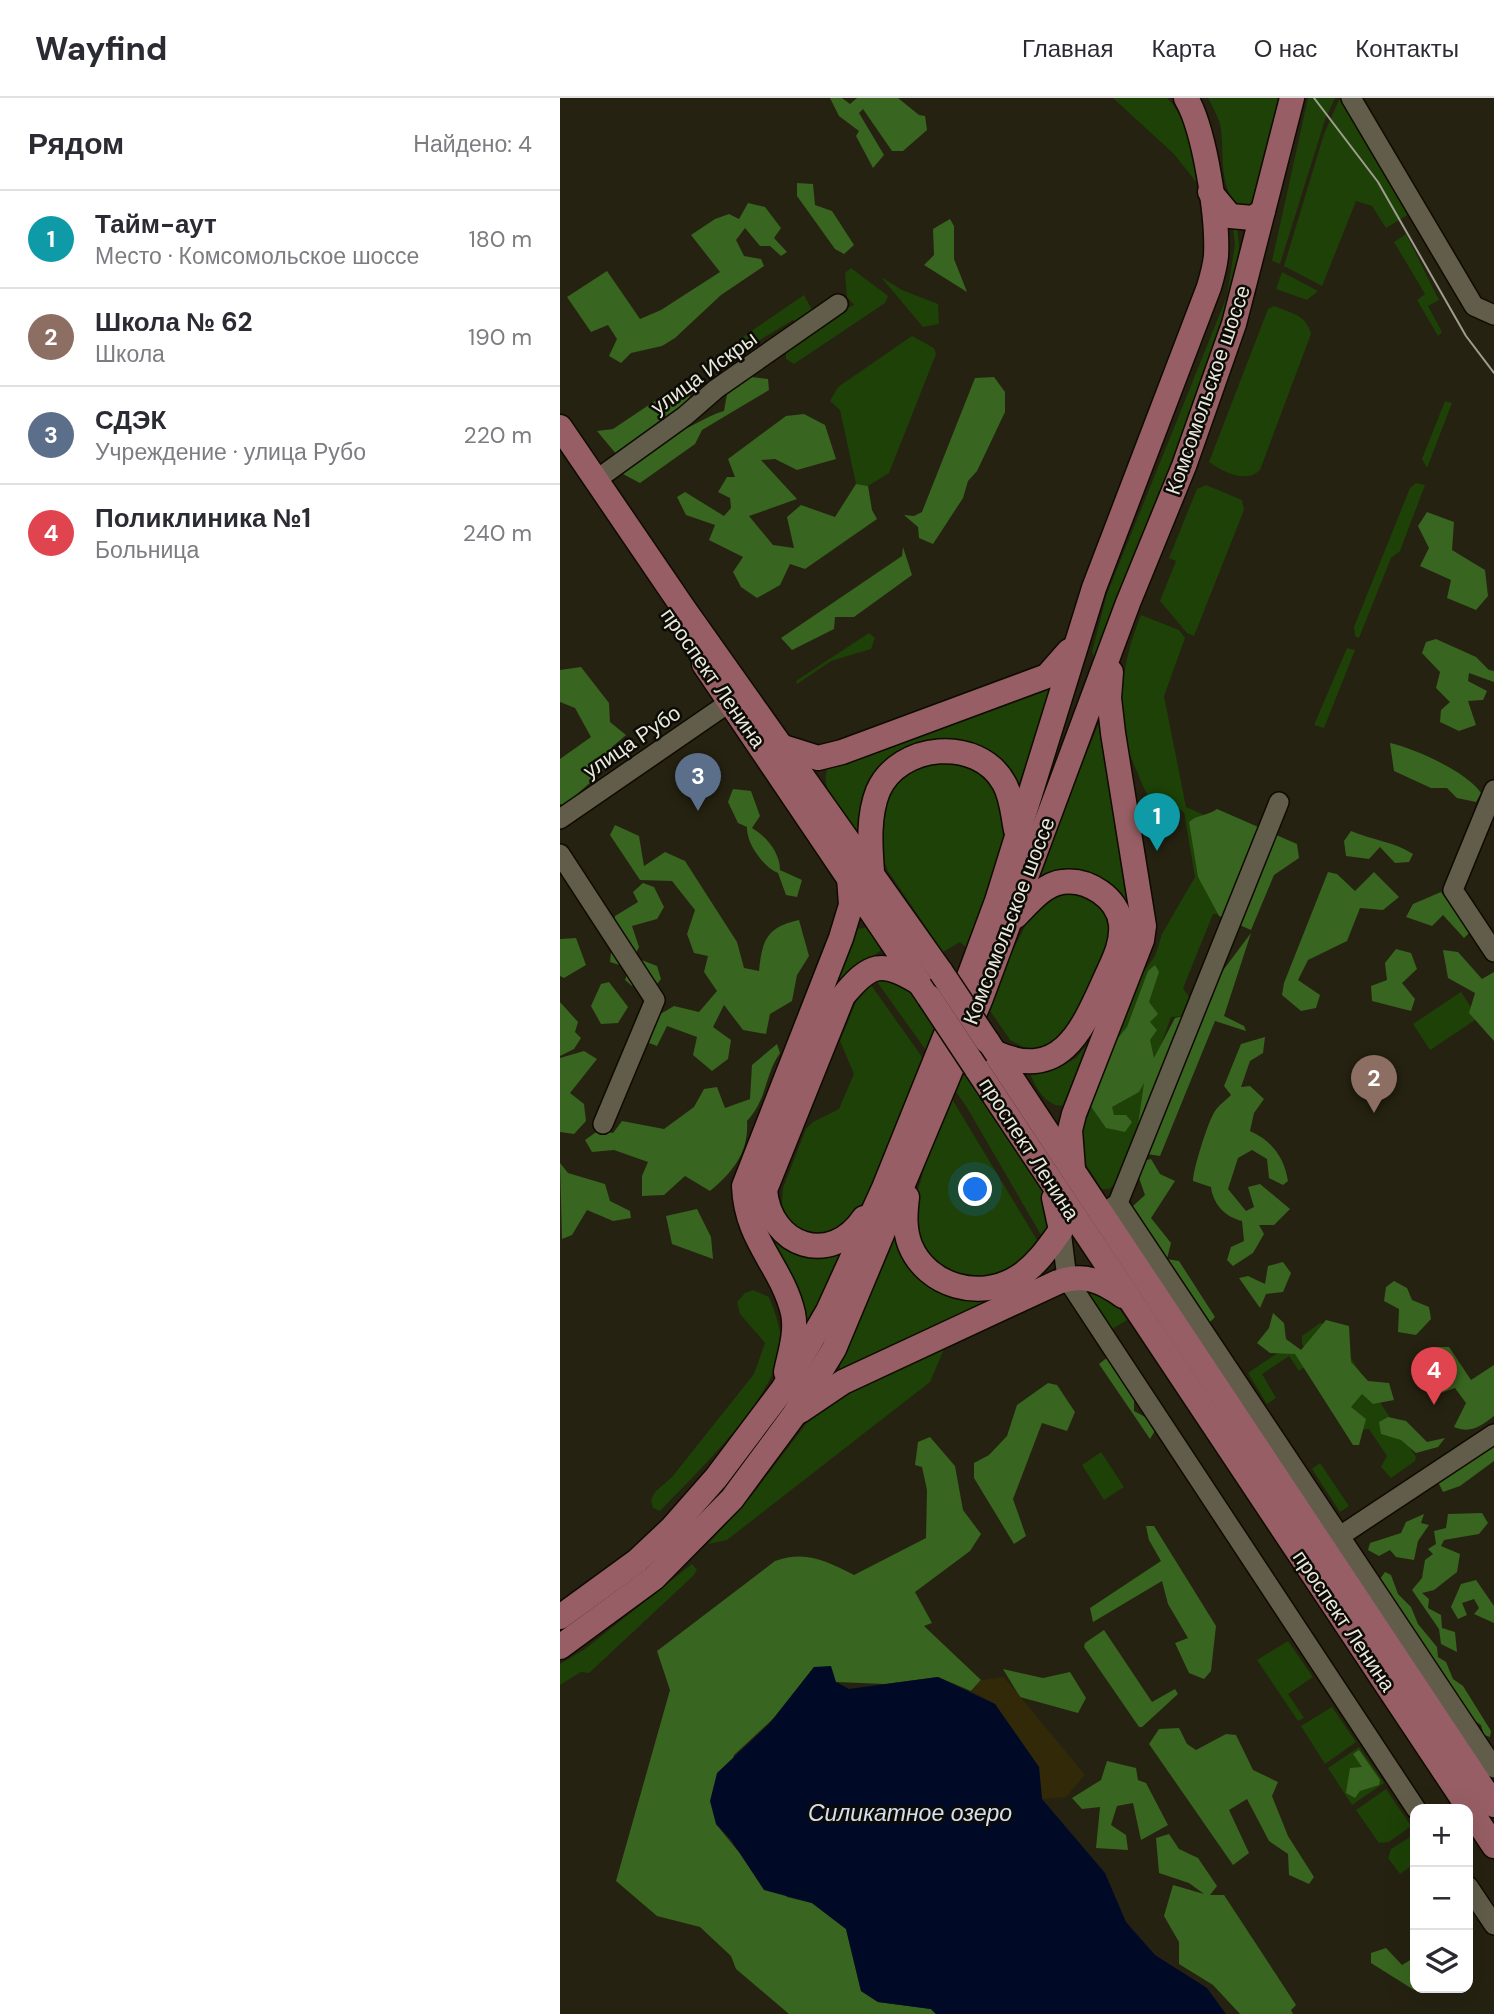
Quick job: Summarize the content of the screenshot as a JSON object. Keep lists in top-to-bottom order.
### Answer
{
  "streets": {
    "main road": ["Комсомольское шоссе", "проспект Ленина"],
    "street": ["улица Искры", "улица Рубо"]
  },
  "crossings": [
    ["улица Искры", "проспект Ленина"],
    ["проспект Ленина", "улица Рубо"]
  ],
  "water": ["Силикатное озеро"],
  "page": {
    "header": "Wayfind",
    "nav": [
      "Главная",
      "Карта",
      "О нас",
      "Контакты"
    ],
    "heading": ["Рядом", "Найдено: 4"],
    "list": [
      {
        "mark": "1",
        "name": "Тайм-аут",
        "note": "Место · Комсомольское шоссе",
        "value": "180 m"
      },
      {
        "mark": "2",
        "name": "Школа № 62",
        "note": "Школа",
        "value": "190 m"
      },
      {
        "mark": "3",
        "name": "СДЭК",
        "note": "Учреждение · улица Рубо",
        "value": "220 m"
      },
      {
        "mark": "4",
        "name": "Поликлиника №1",
        "note": "Больница",
        "value": "240 m"
      }
    ],
    "pins": [
      "3",
      "1",
      "2",
      "4"
    ],
    "map_buttons": ["+", "−"]
  }
}
